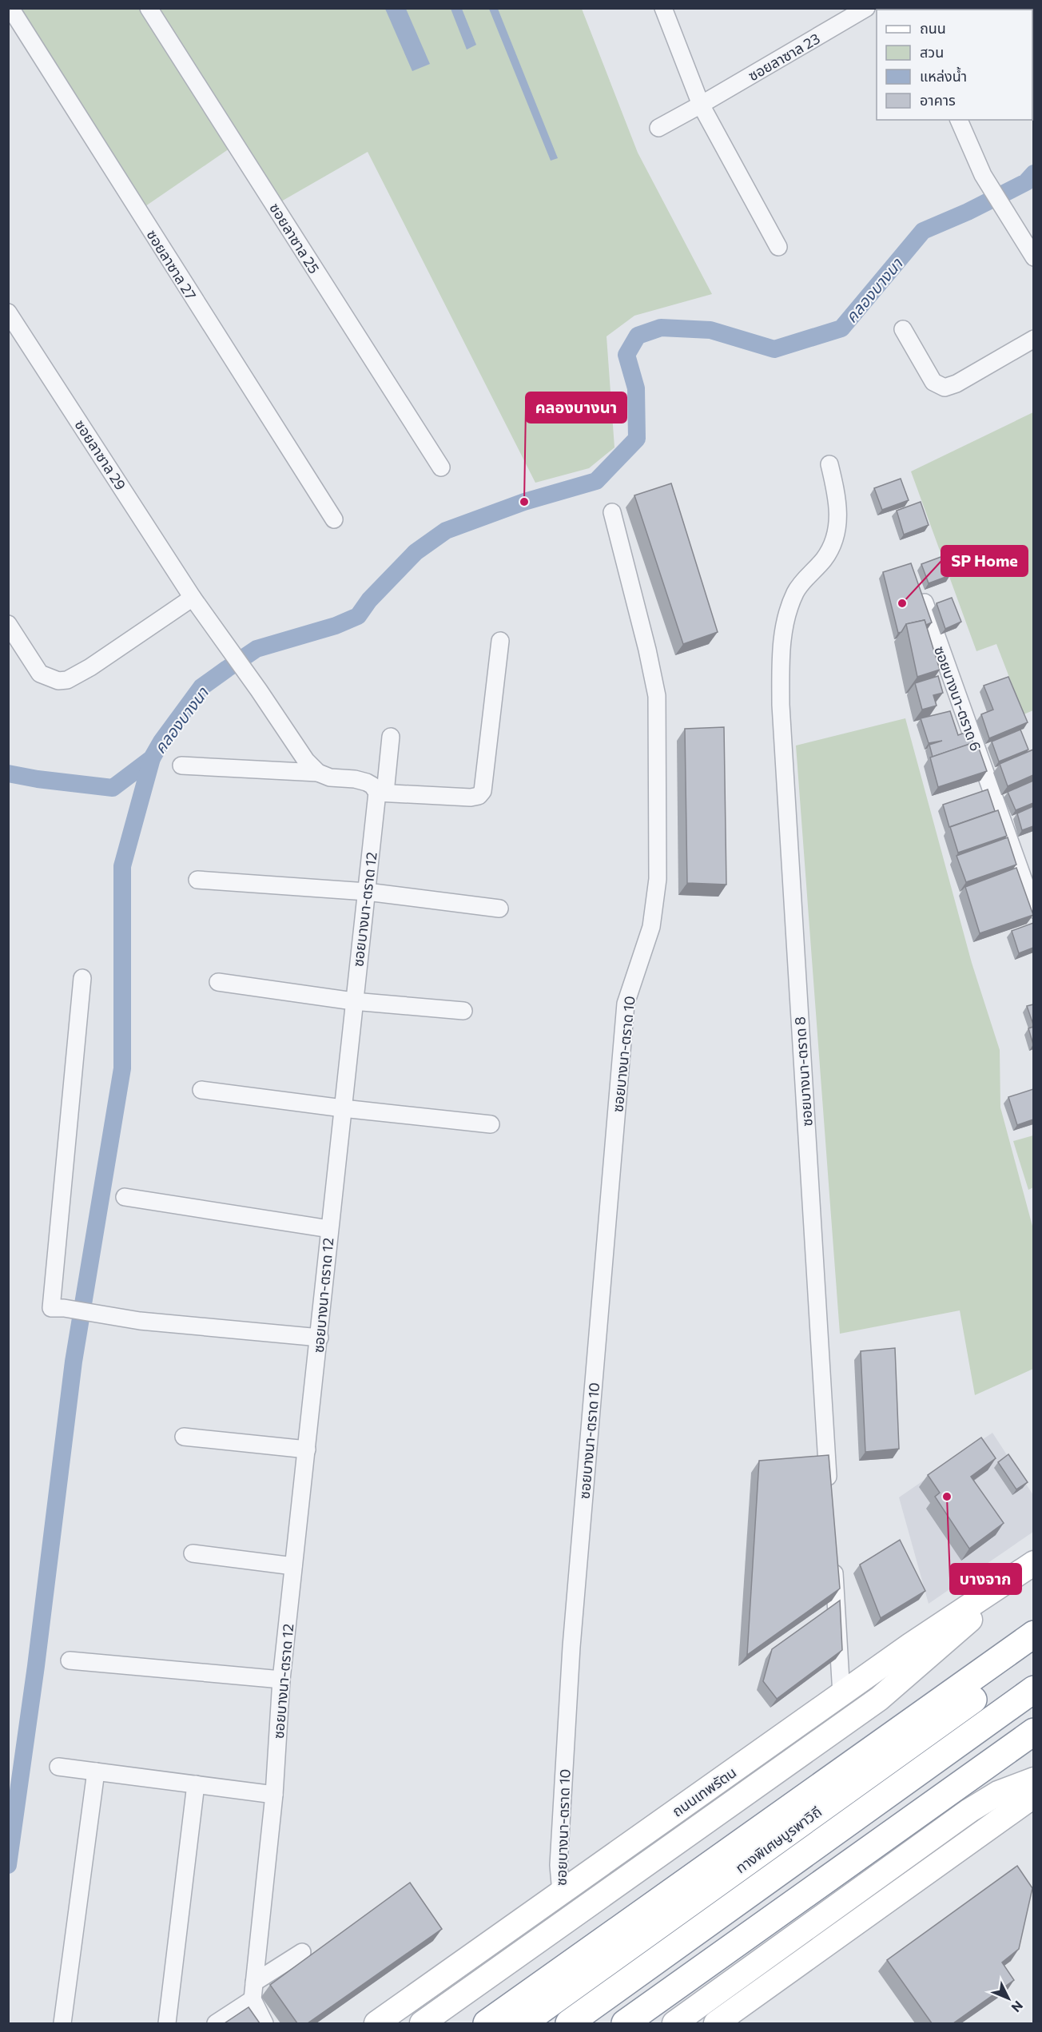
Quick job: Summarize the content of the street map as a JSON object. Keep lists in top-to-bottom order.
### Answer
{
  "streets": {
    "highway": ["ทางพิเศษบูรพาวิถี"],
    "main road": ["ถนนเทพรัตน"],
    "street": [
      "ซอยลาซาล 23",
      "ซอยลาซาล 25",
      "ซอยลาซาล 27",
      "ซอยลาซาล 29",
      "ซอยบางนา-ตราด 6",
      "ซอยบางนา-ตราด 12",
      "ซอยบางนา-ตราด 10",
      "ซอยบางนา-ตราด 8"
    ]
  },
  "crossings": [
    ["ซอยบางนา-ตราด 10", "ถนนเทพรัตน"]
  ],
  "water": ["คลองบางนา"],
  "places": ["คลองบางนา", "SP Home", "บางจาก"],
  "legend": [
    "ถนน",
    "สวน",
    "แหล่งน้ำ",
    "อาคาร"
  ],
  "north": "bottom right"
}
